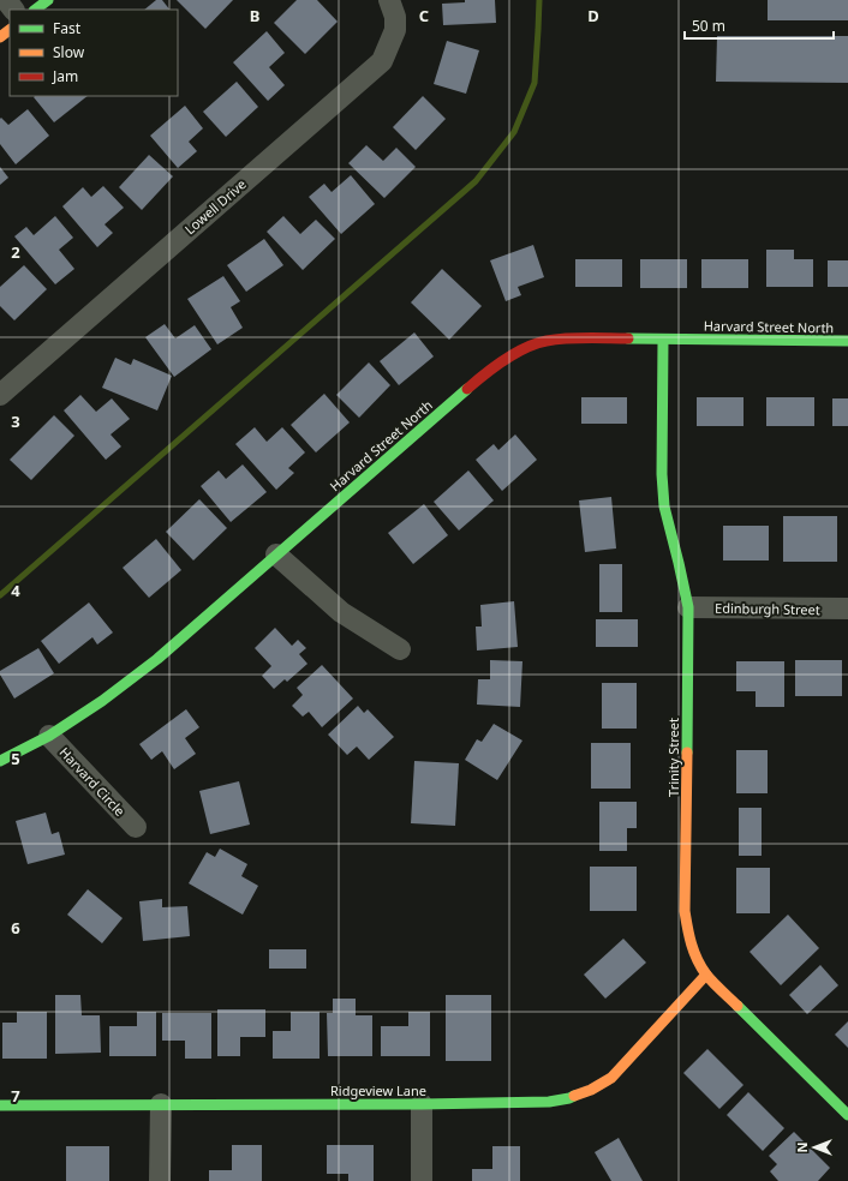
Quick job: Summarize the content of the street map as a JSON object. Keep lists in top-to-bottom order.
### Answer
{
  "streets": {
    "street": [
      "Lowell Drive",
      "Harvard Street North",
      "Edinburgh Street",
      "Trinity Street",
      "Harvard Circle",
      "Ridgeview Lane"
    ]
  },
  "crossings": [
    ["Harvard Street North", "Trinity Street"],
    ["Harvard Street North", "Harvard Circle"],
    ["Edinburgh Street", "Trinity Street"],
    ["Trinity Street", "Ridgeview Lane"]
  ],
  "legend": ["Fast", "Slow", "Jam"],
  "scale_bar": "50 m",
  "north": "left",
  "grid": {
    "columns": ["B", "C", "D"],
    "rows": [
      "2",
      "3",
      "4",
      "5",
      "6",
      "7"
    ]
  }
}
